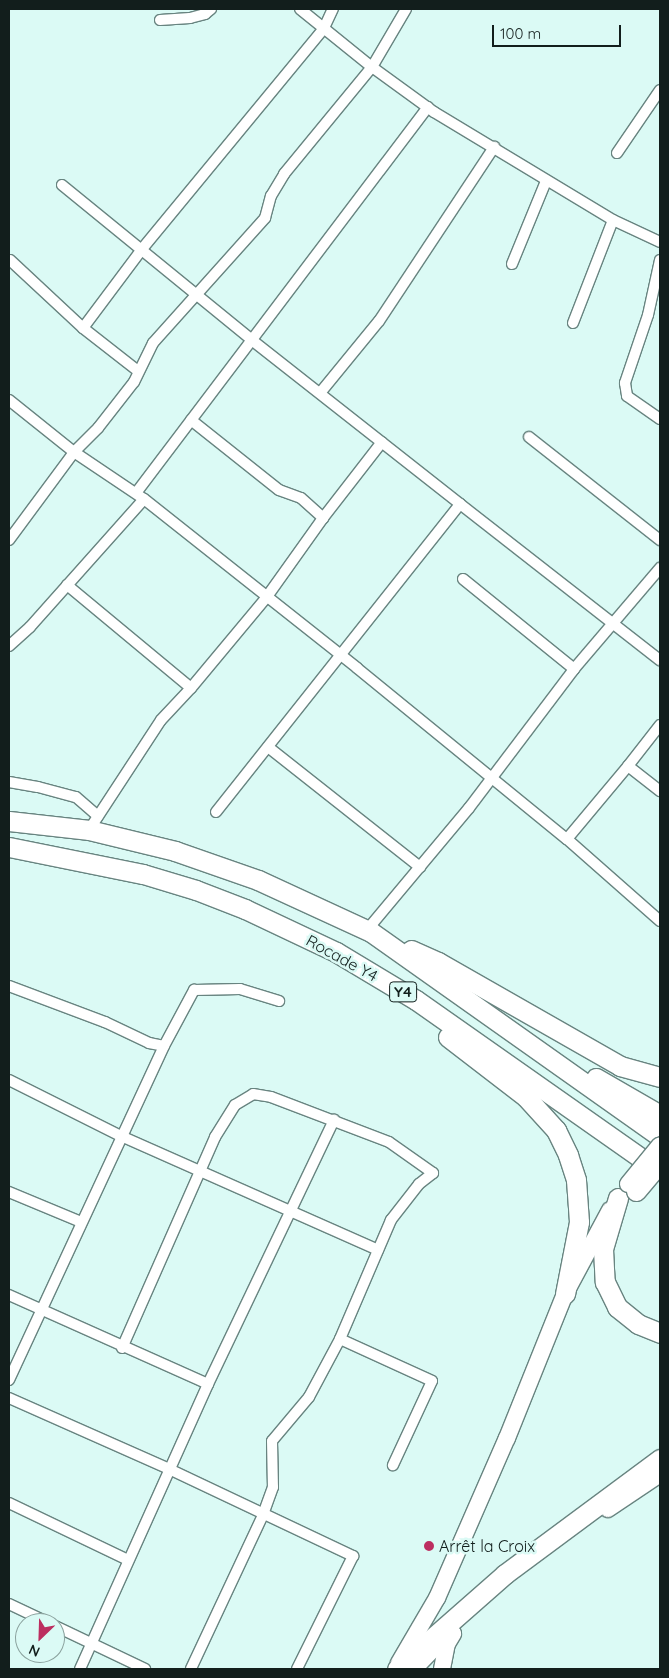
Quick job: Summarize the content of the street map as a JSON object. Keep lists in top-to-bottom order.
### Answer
{
  "streets": {
    "highway": ["Rocade Y4", "Y4"]
  },
  "places": ["Arrêt la Croix"],
  "scale_bar": "100 m",
  "north": "bottom left"
}
